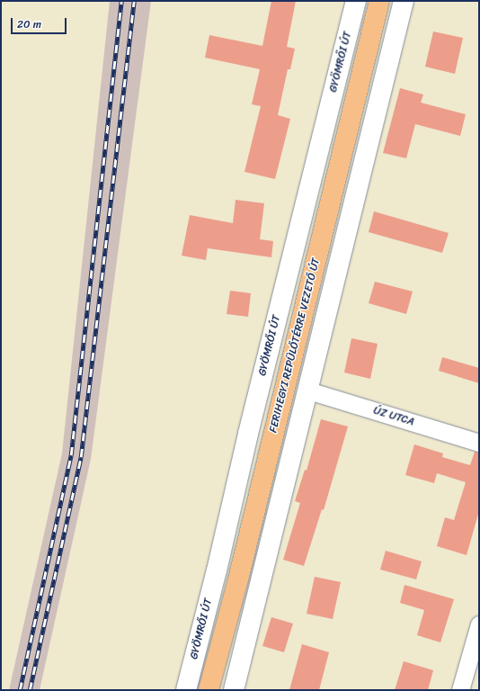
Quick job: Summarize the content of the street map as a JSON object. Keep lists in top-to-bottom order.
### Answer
{
  "streets": {
    "main road": ["FERIHEGYI REPÜLŐTÉRRE VEZETŐ ÚT"],
    "street": ["GYÖMRŐI ÚT", "ÚZ UTCA"]
  },
  "scale_bar": "20 m"
}
